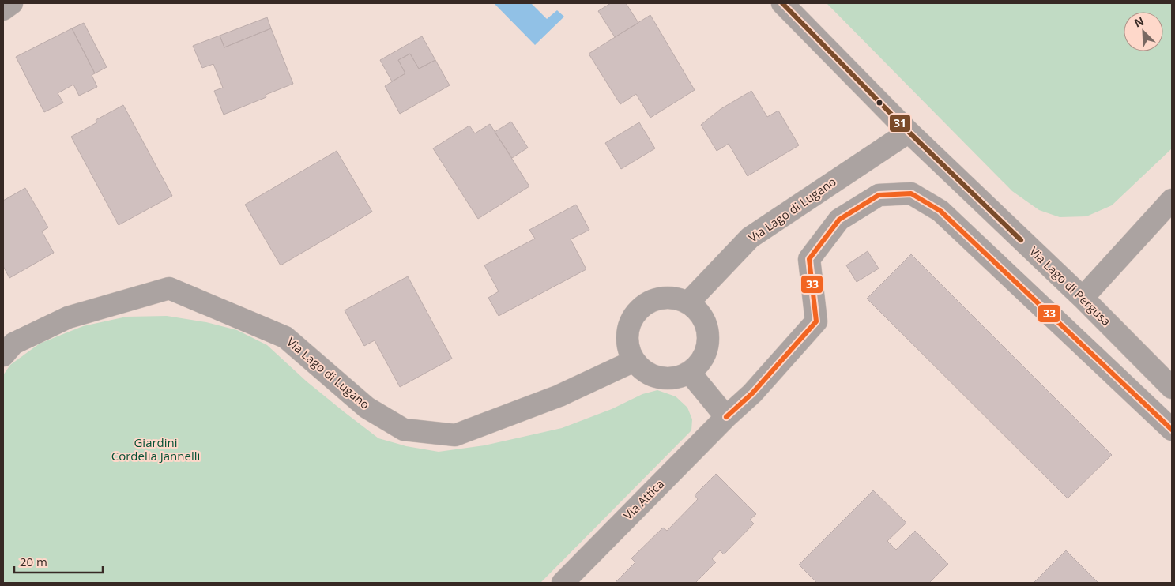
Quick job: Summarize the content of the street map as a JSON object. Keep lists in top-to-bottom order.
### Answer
{
  "streets": {
    "street": ["Via Lago di Lugano", "Via Lago di Pergusa", "Via Attica"]
  },
  "crossings": [
    ["Via Lago di Lugano", "Via Lago di Pergusa"]
  ],
  "parks": ["Giardini Cordelia Jannelli"],
  "lines": ["transit line 31", "transit line 33"],
  "scale_bar": "20 m",
  "north": "top left"
}
